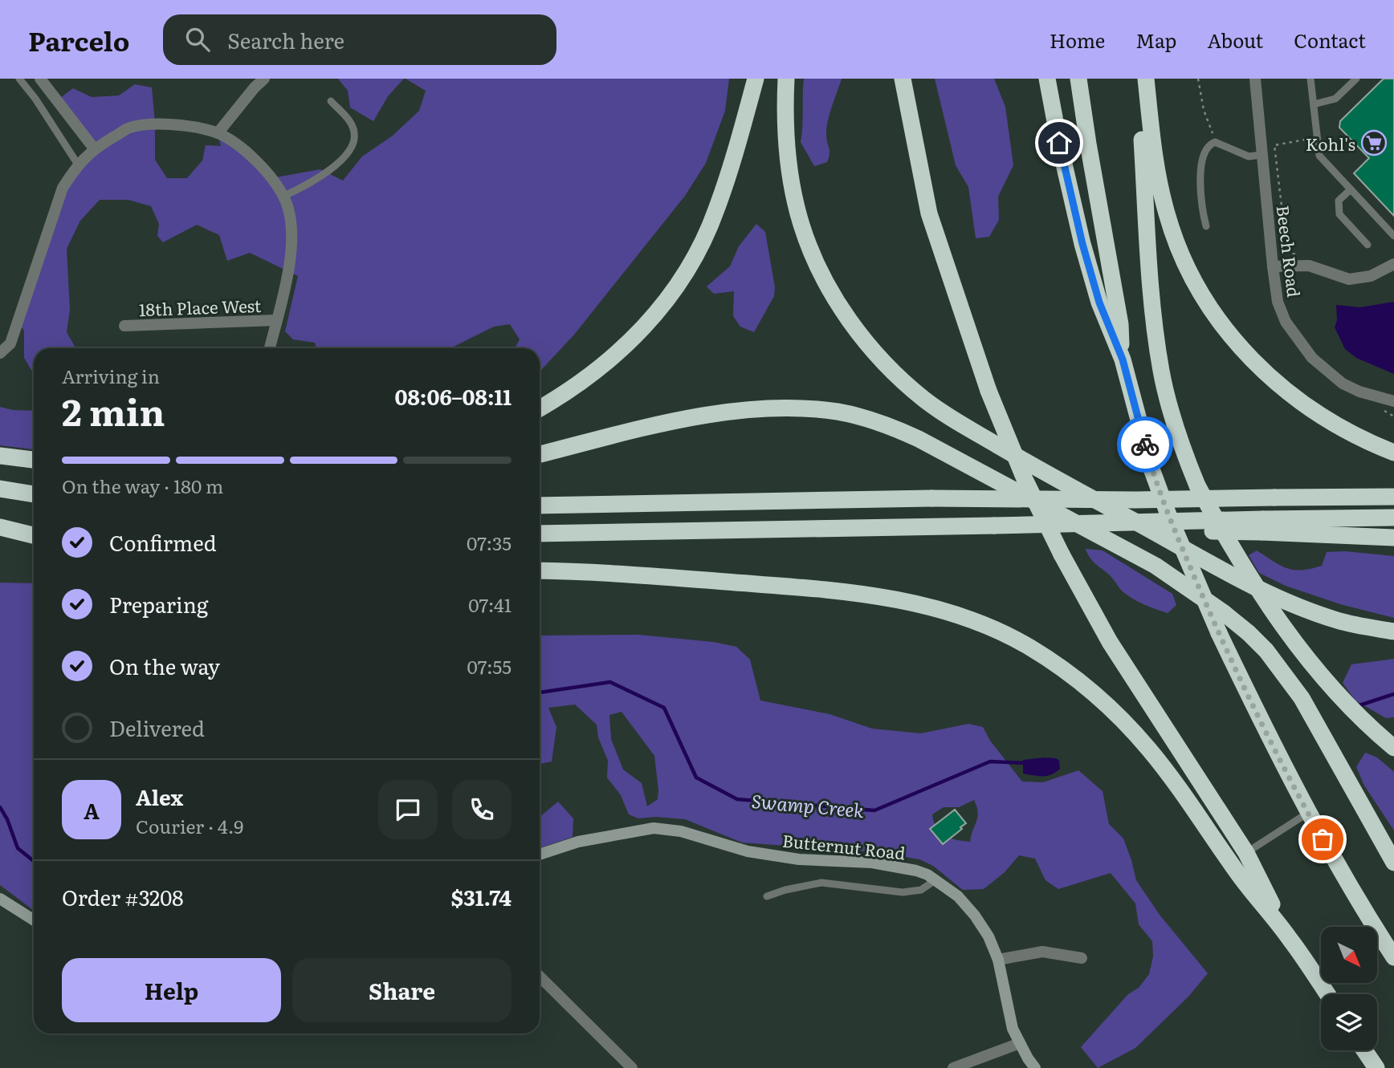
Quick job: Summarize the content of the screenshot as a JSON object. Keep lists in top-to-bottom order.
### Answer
{
  "streets": {
    "street": ["Beech Road", "18th Place West", "Butternut Road"]
  },
  "water": ["Swamp Creek"],
  "places": {
    "supermarket": ["Kohl's"]
  },
  "north": "bottom right",
  "page": {
    "header": "Parcelo",
    "search": "Search here",
    "nav": [
      "Home",
      "Map",
      "About",
      "Contact"
    ],
    "heading": ["2 min", "Arriving in", "08:06–08:11"],
    "panel": [
      "Alex",
      "Courier · 4.9",
      "Order #3208",
      "$31.74"
    ],
    "bar": "On the way · 180 m",
    "list": [
      ["Confirmed", "07:35"],
      ["Preparing", "07:41"],
      ["On the way", "07:55"],
      "Delivered"
    ],
    "round": "A",
    "buttons": ["Help", "Share"]
  }
}
